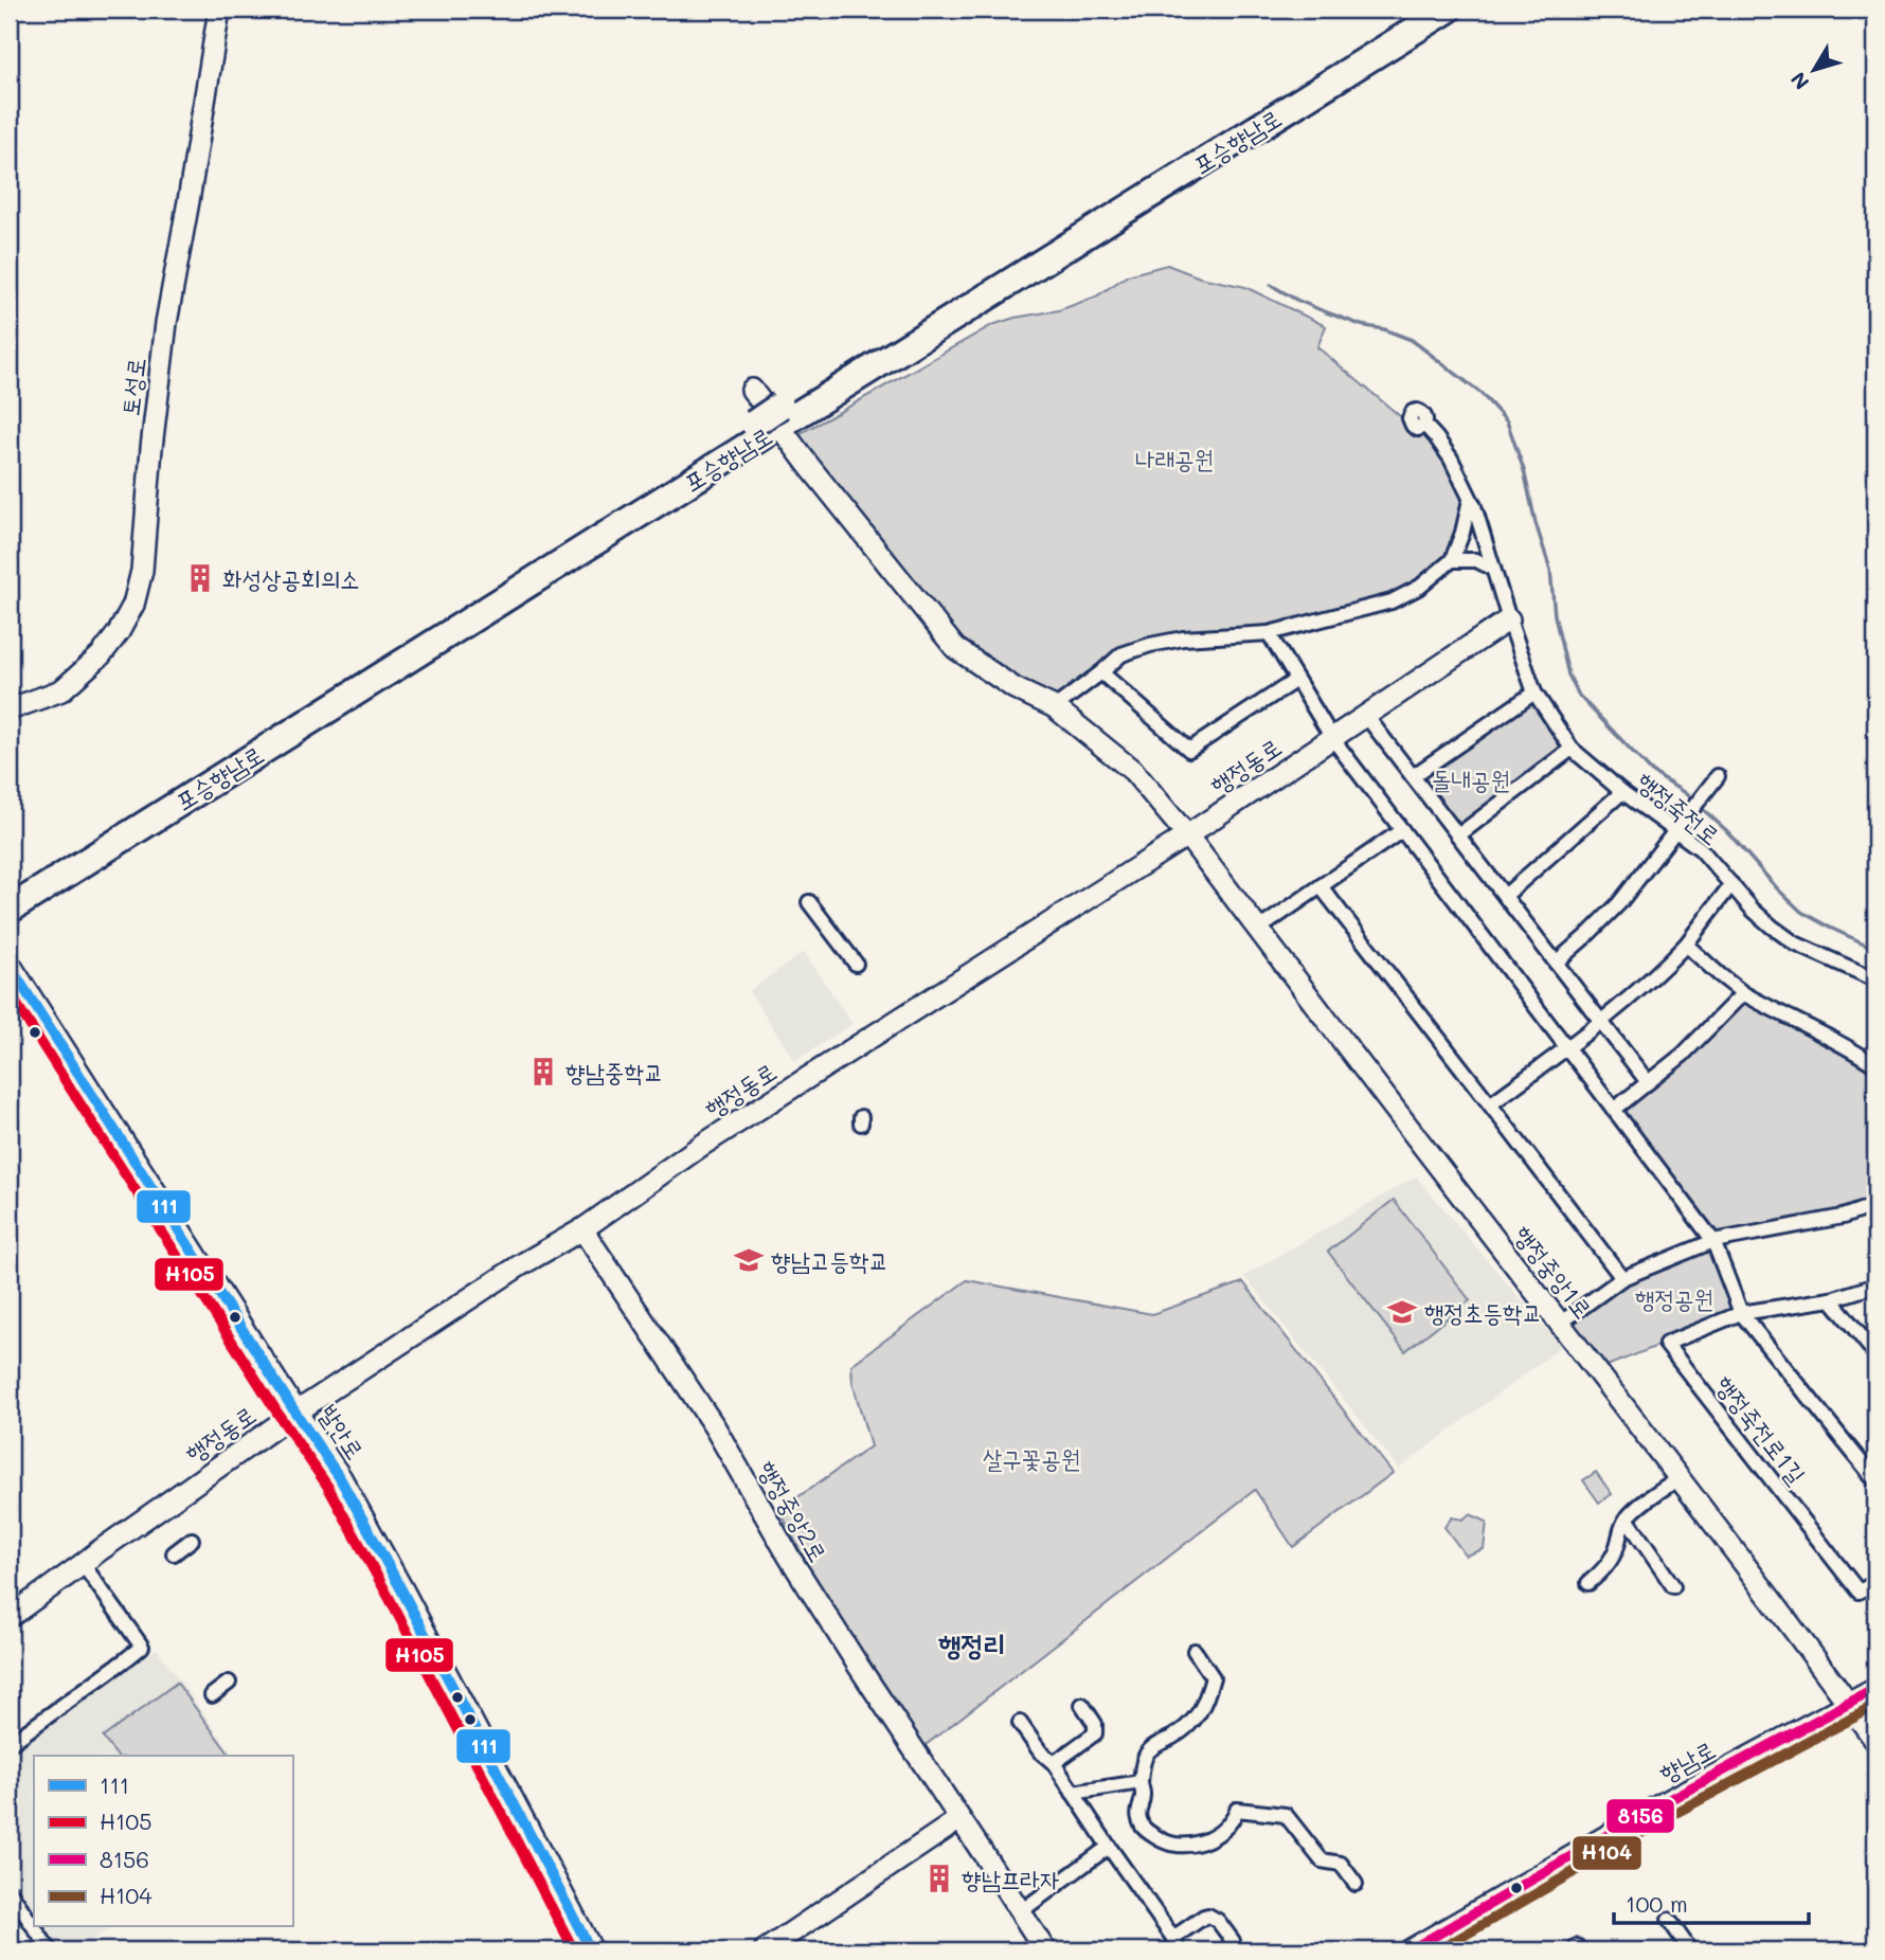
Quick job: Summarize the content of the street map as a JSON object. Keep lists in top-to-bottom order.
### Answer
{
  "streets": {
    "highway": ["포승향남로"],
    "main road": ["발안로"],
    "street": [
      "토성로",
      "행정동로",
      "행정죽전로",
      "행정중앙1로",
      "행정죽전로1길",
      "행정중앙2로",
      "향남로"
    ]
  },
  "crossings": [
    ["행정동로", "행정죽전로"],
    ["행정동로", "행정중앙1로"],
    ["행정동로", "발안로"],
    ["행정동로", "행정중앙2로"],
    ["행정중앙1로", "향남로"]
  ],
  "districts": ["행정리"],
  "parks": [
    "나래공원",
    "돌내공원",
    "행정공원",
    "살구꽃공원"
  ],
  "places": {
    "building": ["화성상공회의소", "향남중학교", "향남프라자"],
    "school or university": ["향남고등학교", "행정초등학교"]
  },
  "lines": [
    "transit line 111",
    "transit line H105",
    "transit line 8156",
    "transit line H104"
  ],
  "legend": [
    "111",
    "H105",
    "8156",
    "H104"
  ],
  "scale_bar": "100 m",
  "north": "bottom left"
}
